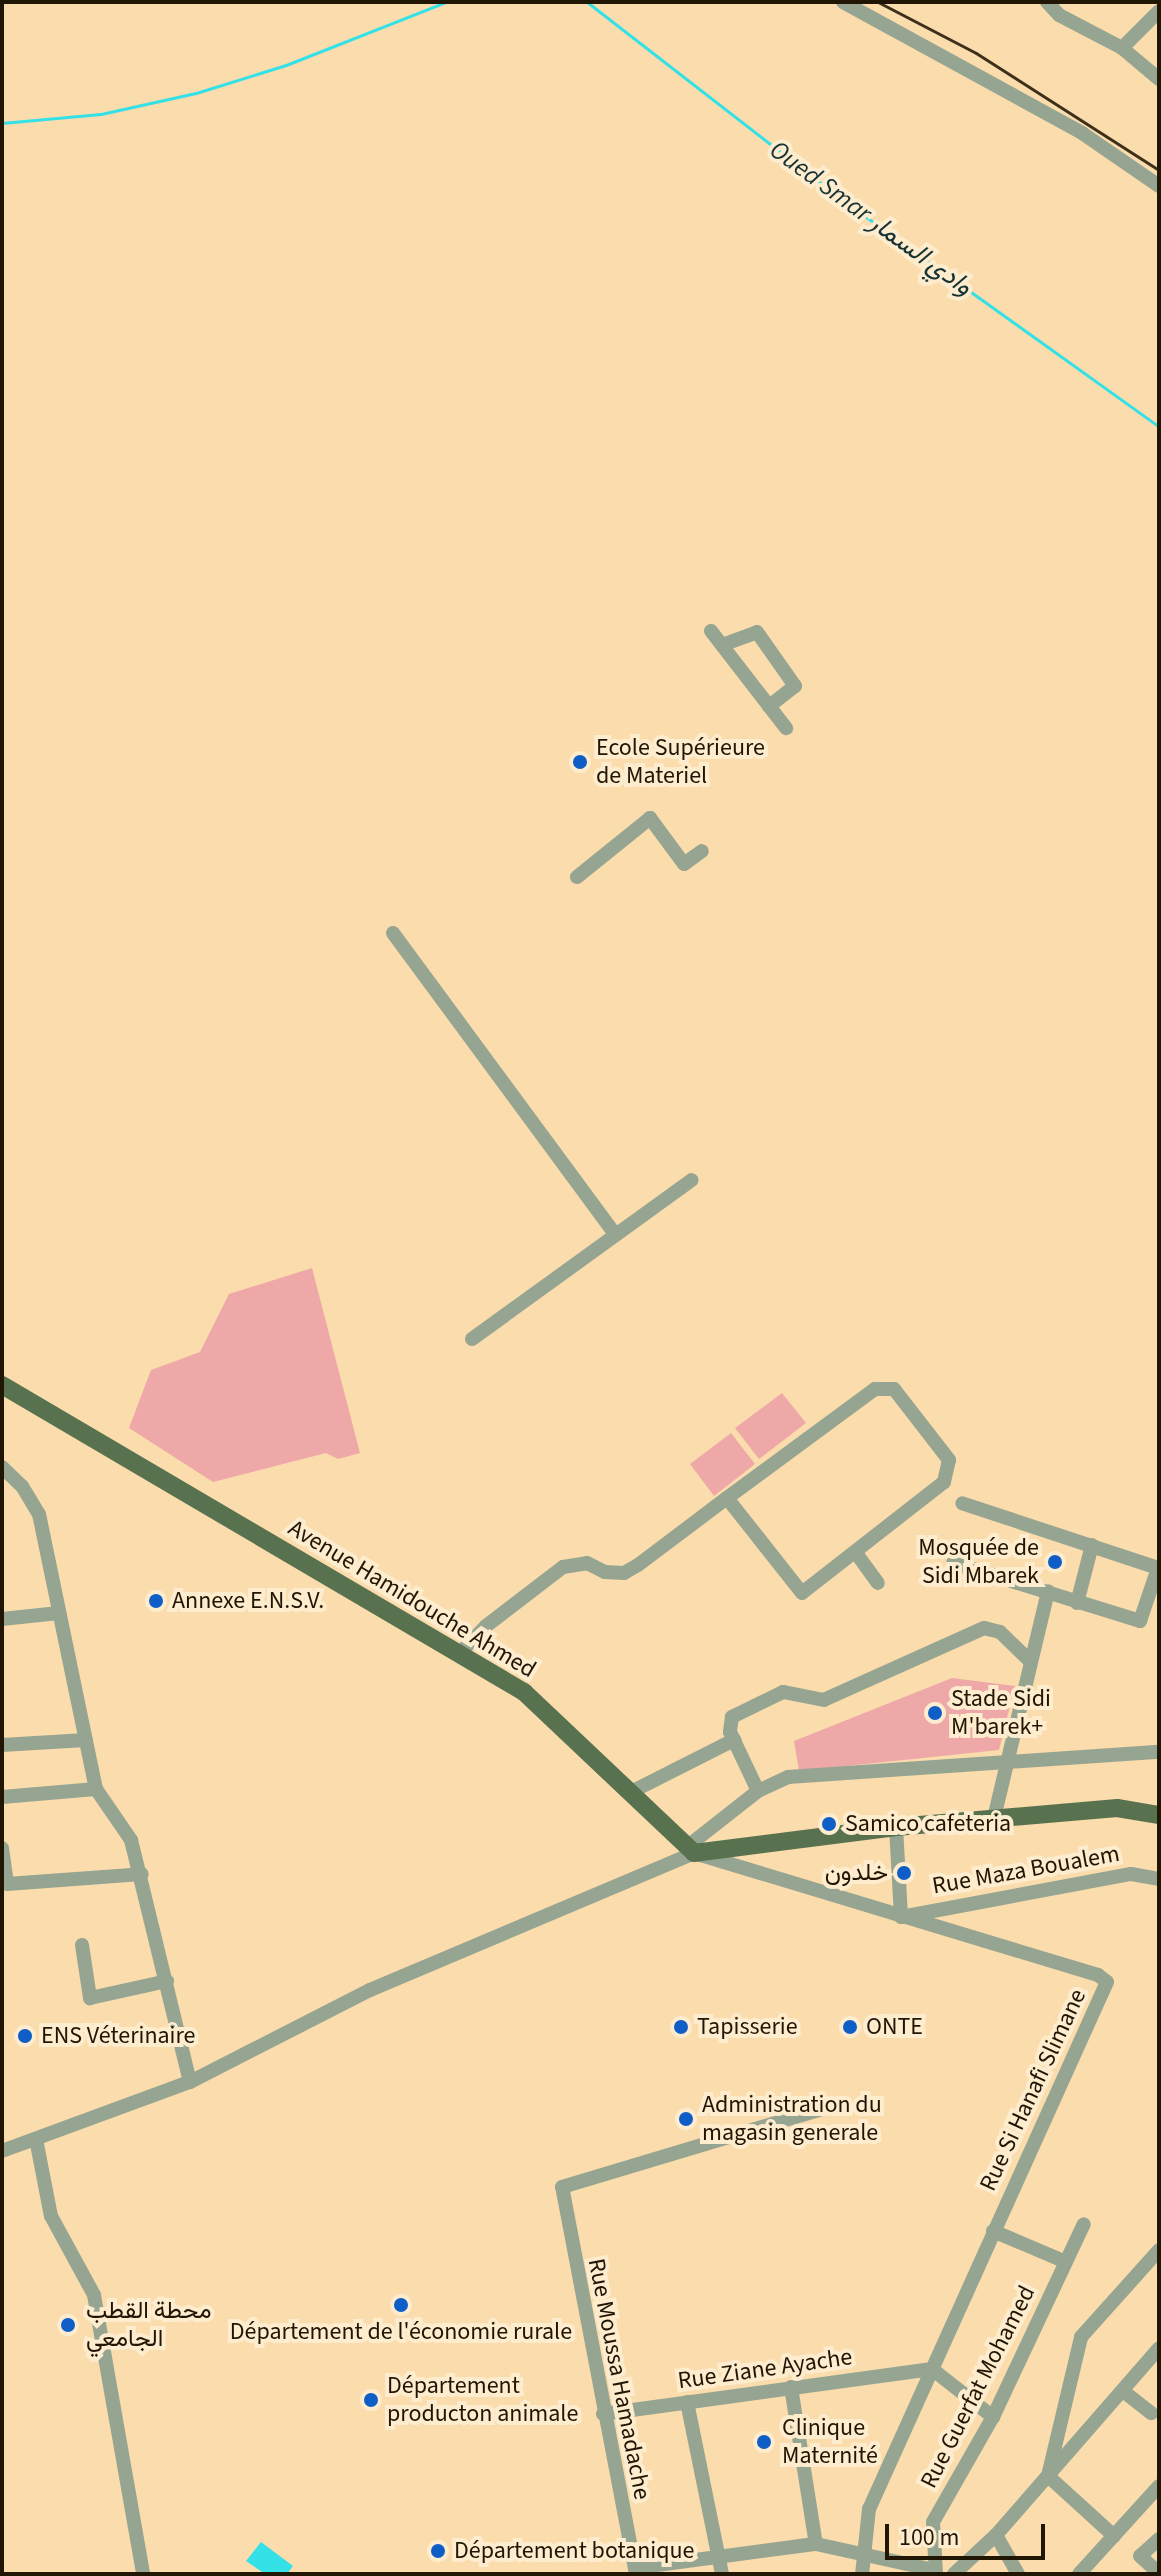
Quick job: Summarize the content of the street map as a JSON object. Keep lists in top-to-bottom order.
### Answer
{
  "streets": {
    "main road": ["Avenue Hamidouche Ahmed"],
    "street": [
      "Rue Maza Boualem",
      "Rue Si Hanafi Slimane",
      "Rue Ziane Ayache",
      "Rue Moussa Hamadache",
      "Rue Guerfat Mohamed"
    ]
  },
  "crossings": [
    ["Avenue Hamidouche Ahmed", "Rue Si Hanafi Slimane"],
    ["Rue Maza Boualem", "Rue Si Hanafi Slimane"],
    ["Rue Si Hanafi Slimane", "Rue Ziane Ayache"],
    ["Rue Ziane Ayache", "Rue Moussa Hamadache"]
  ],
  "water": ["Oued Smar وادي السمار"],
  "places": [
    "Ecole Supérieure de Materiel",
    "Mosquée de Sidi Mbarek",
    "Annexe E.N.S.V.",
    "Stade Sidi M'barek+",
    "Samico cafeteria",
    "خلدون",
    "Tapisserie",
    "ONTE",
    "ENS Véterinaire",
    "Administration du magasin generale",
    "Département de l'économie rurale",
    "محطة القطب الجامعي",
    "Département producton animale",
    "Clinique Maternité",
    "Département botanique"
  ],
  "scale_bar": "100 m"
}
